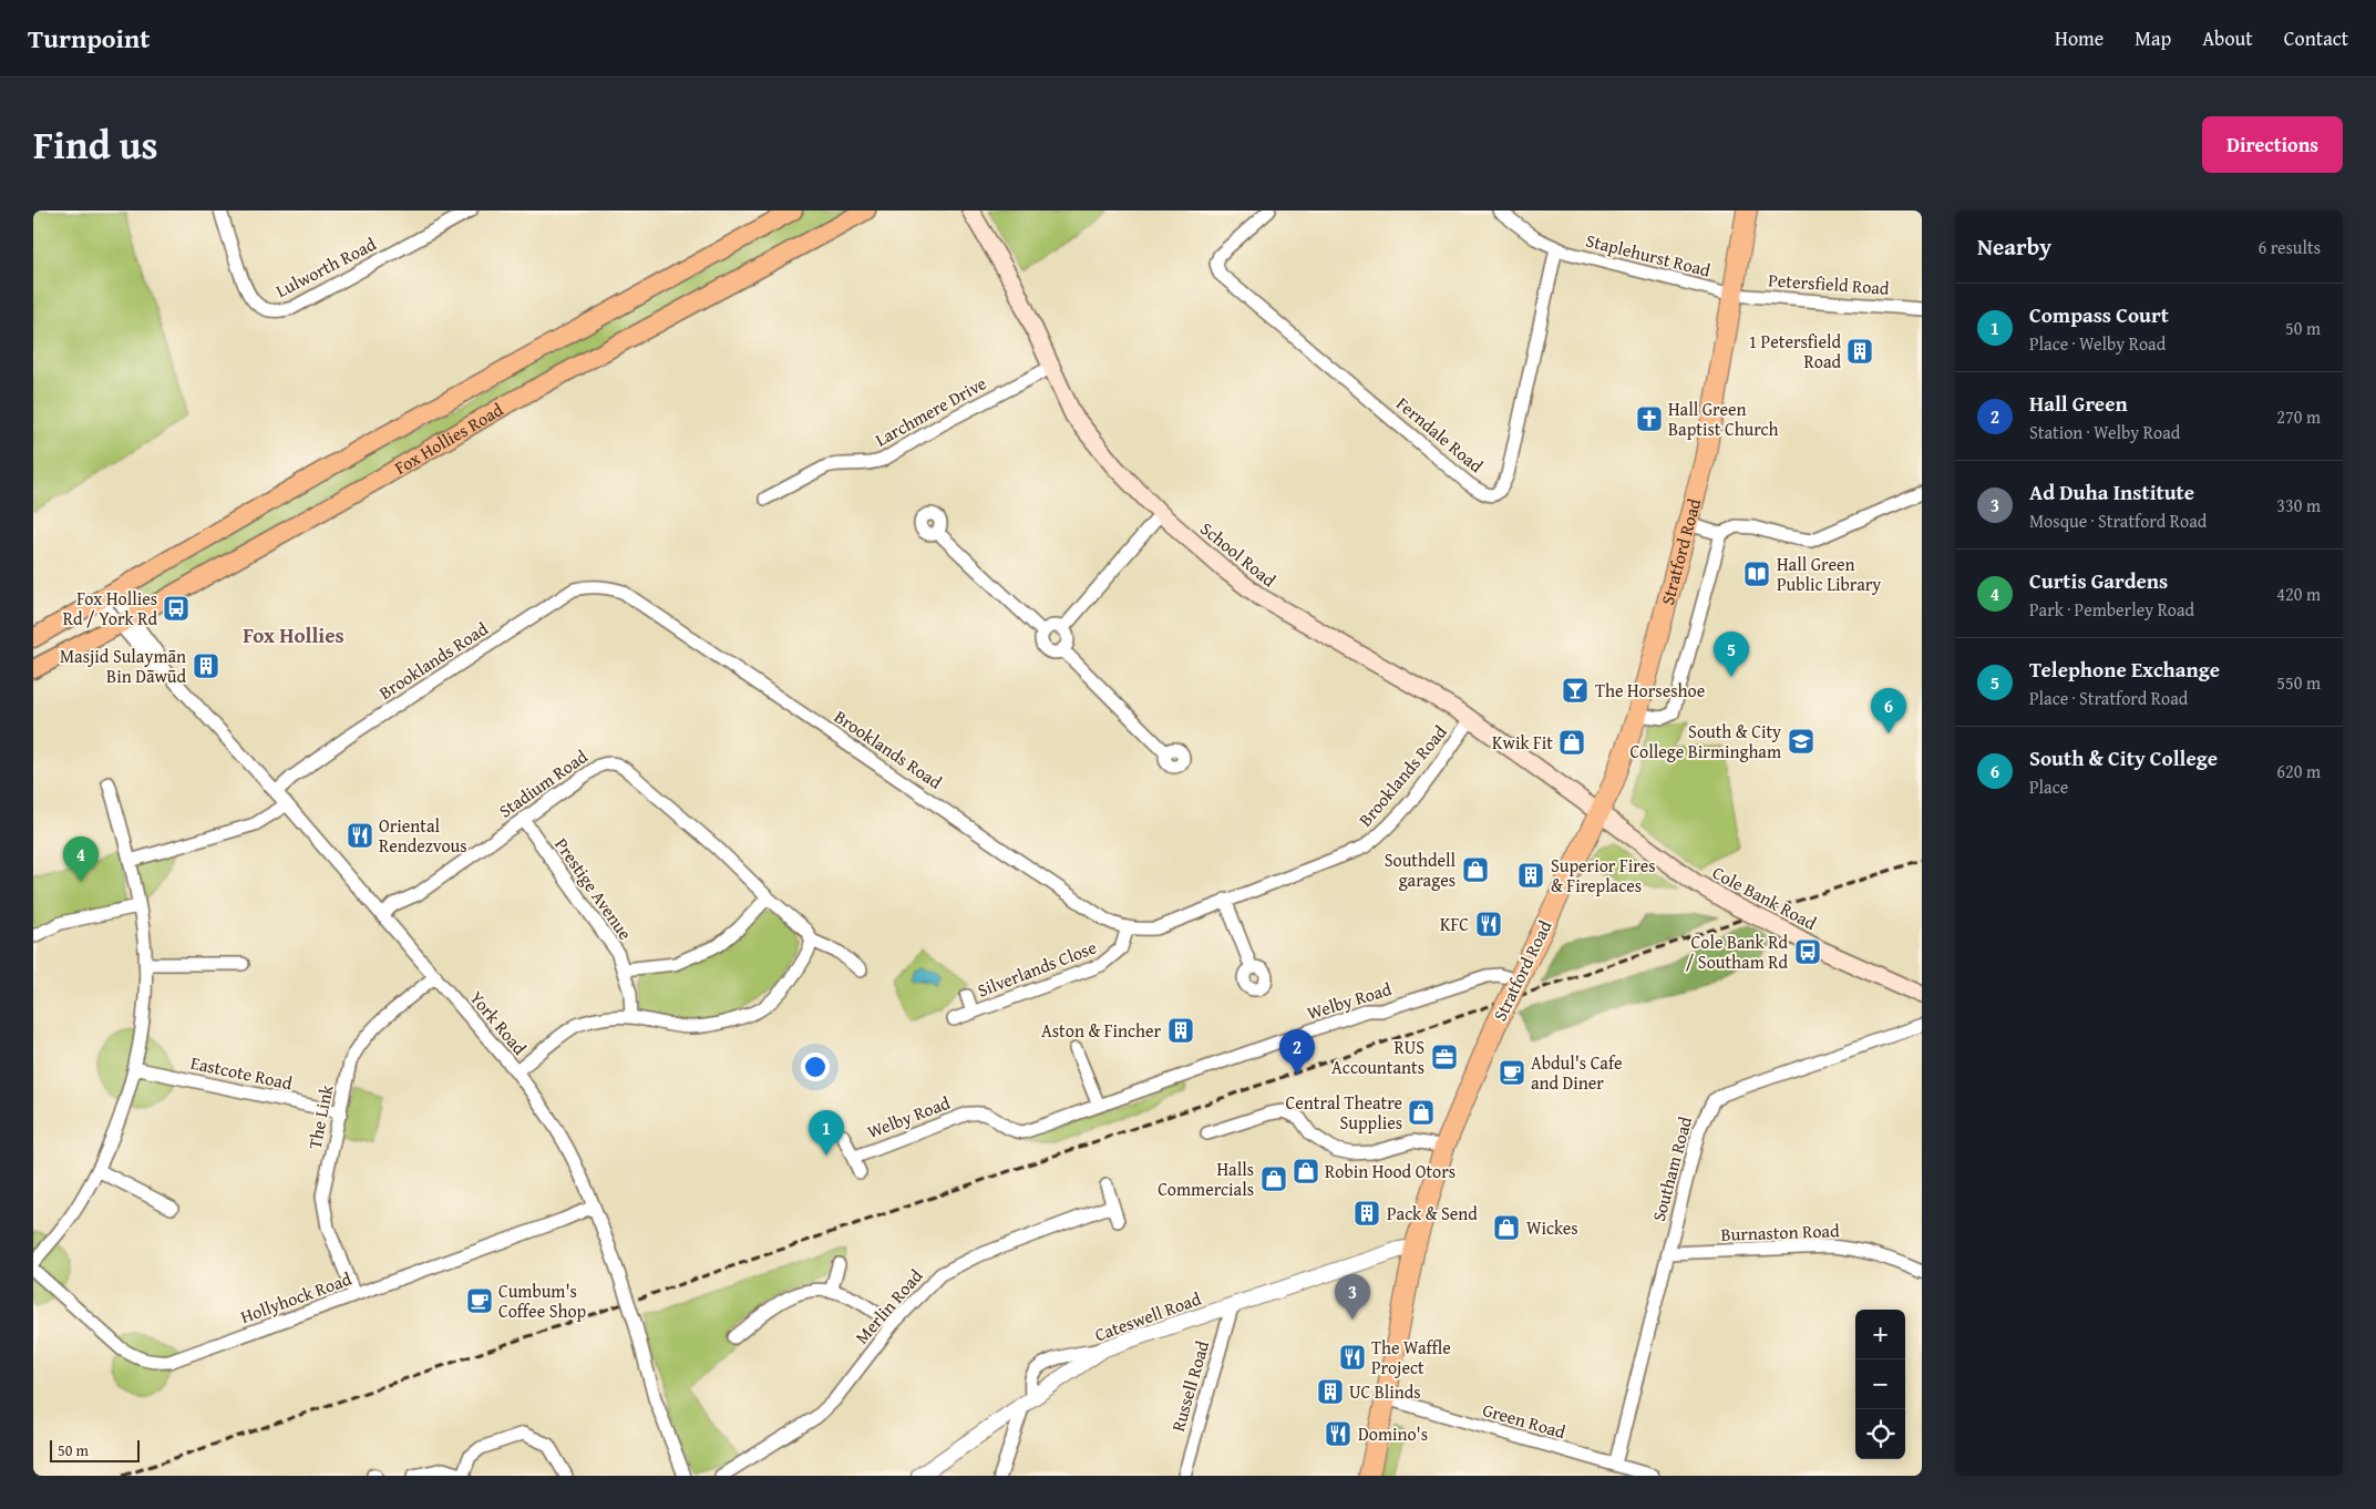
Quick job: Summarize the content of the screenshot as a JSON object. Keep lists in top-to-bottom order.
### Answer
{
  "streets": {
    "highway": ["Stratford Road"],
    "main road": ["Fox Hollies Road", "School Road", "Cole Bank Road"],
    "street": [
      "Staplehurst Road",
      "Lulworth Road",
      "Petersfield Road",
      "Larchmere Drive",
      "Ferndale Road",
      "Brooklands Road",
      "Stadium Road",
      "Prestige Avenue",
      "Silverlands Close",
      "Welby Road",
      "York Road",
      "Eastcote Road",
      "The Link",
      "Southam Road",
      "Burnaston Road",
      "Hollyhock Road",
      "Merlin Road",
      "Cateswell Road",
      "Russell Road",
      "Green Road"
    ]
  },
  "crossings": [
    ["Staplehurst Road", "Petersfield Road"],
    ["Staplehurst Road", "Ferndale Road"],
    ["Staplehurst Road", "Stratford Road"],
    ["Petersfield Road", "Stratford Road"],
    ["Larchmere Drive", "School Road"],
    ["Fox Hollies Road", "York Road"],
    ["Stratford Road", "School Road"],
    ["Stratford Road", "Cole Bank Road"],
    ["Stratford Road", "Welby Road"],
    ["Stratford Road", "Cateswell Road"],
    ["Stratford Road", "Green Road"],
    ["School Road", "Brooklands Road"],
    ["School Road", "Cole Bank Road"],
    ["Brooklands Road", "Silverlands Close"],
    ["Brooklands Road", "York Road"],
    ["Stadium Road", "Prestige Avenue"],
    ["Stadium Road", "York Road"],
    ["York Road", "The Link"],
    ["York Road", "Hollyhock Road"],
    ["Eastcote Road", "The Link"],
    ["The Link", "Hollyhock Road"],
    ["Southam Road", "Burnaston Road"],
    ["Southam Road", "Green Road"],
    ["Cateswell Road", "Russell Road"]
  ],
  "districts": ["Fox Hollies"],
  "places": {
    "building": [
      "1 Petersfield Road",
      "Masjid Sulaymān Bin Dāwūd",
      "Superior Fires & Fireplaces",
      "Aston & Fincher",
      "Pack & Send",
      "UC Blinds"
    ],
    "church": ["Hall Green Baptist Church"],
    "library": ["Hall Green Public Library"],
    "bus stop": ["Fox Hollies Rd / York Rd", "Cole Bank Rd / Southam Rd"],
    "bar": ["The Horseshoe"],
    "school or university": ["South & City College Birmingham"],
    "shop": [
      "Kwik Fit",
      "Southdell garages",
      "Central Theatre Supplies",
      "Robin Hood Otors",
      "Halls Commercials",
      "Wickes"
    ],
    "restaurant": [
      "Oriental Rendezvous",
      "KFC",
      "The Waffle Project",
      "Domino's"
    ],
    "office": ["RUS Accountants"],
    "cafe": ["Abdul's Cafe and Diner", "Cumbum's Coffee Shop"]
  },
  "scale_bar": "50 m",
  "page": {
    "header": "Turnpoint",
    "nav": [
      "Home",
      "Map",
      "About",
      "Contact"
    ],
    "title": "Find us",
    "buttons": "Directions",
    "heading": ["Nearby", "6 results"],
    "list": [
      {
        "mark": "1",
        "name": "Compass Court",
        "note": "Place · Welby Road",
        "value": "50 m"
      },
      {
        "mark": "2",
        "name": "Hall Green",
        "note": "Station · Welby Road",
        "value": "270 m"
      },
      {
        "mark": "3",
        "name": "Ad Duha Institute",
        "note": "Mosque · Stratford Road",
        "value": "330 m"
      },
      {
        "mark": "4",
        "name": "Curtis Gardens",
        "note": "Park · Pemberley Road",
        "value": "420 m"
      },
      {
        "mark": "5",
        "name": "Telephone Exchange",
        "note": "Place · Stratford Road",
        "value": "550 m"
      },
      {
        "mark": "6",
        "name": "South & City College",
        "note": "Place",
        "value": "620 m"
      }
    ],
    "pins": [
      "5",
      "6",
      "4",
      "2",
      "1",
      "3"
    ],
    "map_buttons": ["+", "−"],
    "scale": "50 m"
  }
}
